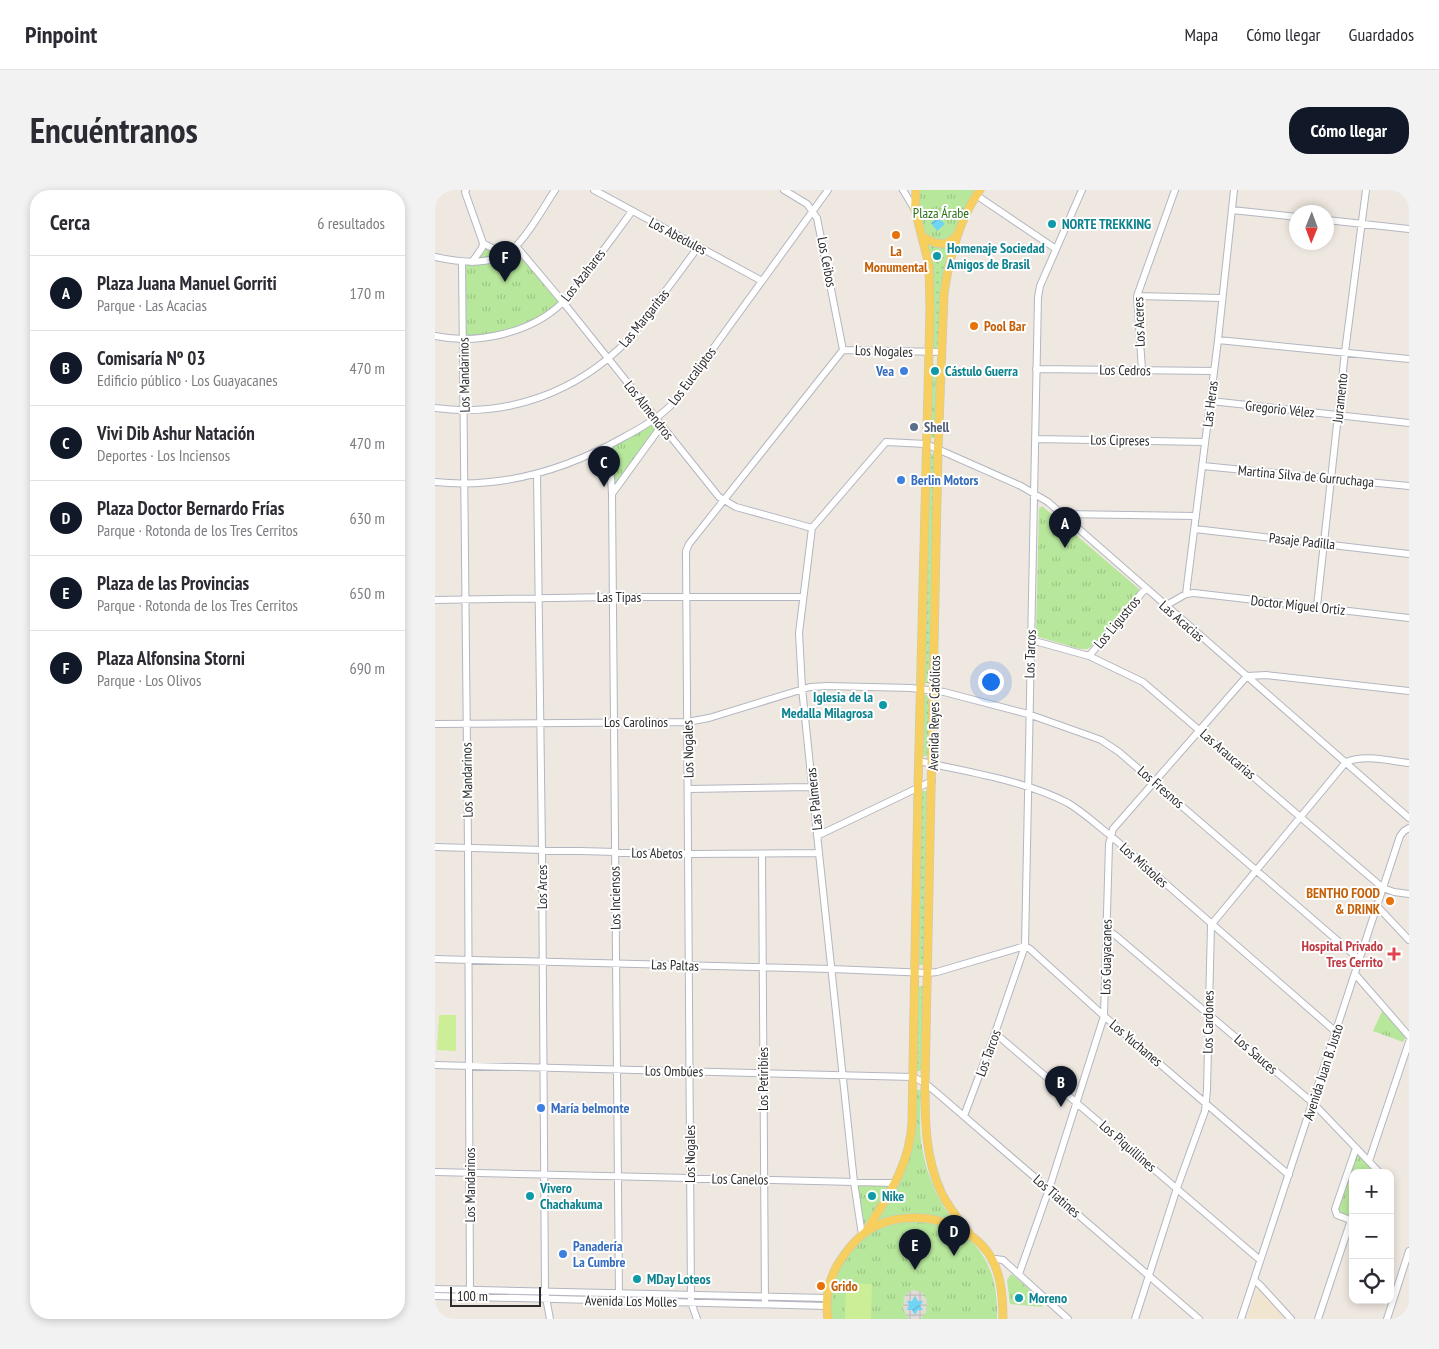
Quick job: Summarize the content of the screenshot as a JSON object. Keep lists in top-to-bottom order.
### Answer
{
  "streets": {
    "main road": ["Avenida Reyes Católicos"],
    "street": [
      "Los Abedules",
      "Los Ceibos",
      "Los Azahares",
      "Las Margaritas",
      "Los Aceres",
      "Los Nogales",
      "Los Cedros",
      "Los Mandarinos",
      "Los Eucaliptos",
      "Juramento",
      "Las Heras",
      "Gregorio Vélez",
      "Los Almendros",
      "Los Cipreses",
      "Martina Silva de Gurruchaga",
      "Pasaje Padilla",
      "Las Tipas",
      "Doctor Miguel Ortiz",
      "Las Acacias",
      "Los Ligustros",
      "Los Tarcos",
      "Los Carolinos",
      "Las Araucarias",
      "Los Fresnos",
      "Las Palmeras",
      "Los Abetos",
      "Los Mistoles",
      "Los Arces",
      "Los Inciensos",
      "Los Guayacanes",
      "Las Paltas",
      "Los Cardones",
      "Los Yuchanes",
      "Los Sauces",
      "Los Ombúes",
      "Avenida Juan B. Justo",
      "Los Petiribíes",
      "Los Piquillines",
      "Los Canelos",
      "Los Tiatines",
      "Avenida Los Molles"
    ]
  },
  "crossings": [
    ["Los Abedules", "Los Azahares"],
    ["Los Abedules", "Las Margaritas"],
    ["Los Abedules", "Los Eucaliptos"],
    ["Los Ceibos", "Los Nogales"],
    ["Los Ceibos", "Los Eucaliptos"],
    ["Los Azahares", "Los Mandarinos"],
    ["Los Azahares", "Los Almendros"],
    ["Las Margaritas", "Los Mandarinos"],
    ["Las Margaritas", "Los Almendros"],
    ["Los Aceres", "Los Cedros"],
    ["Los Nogales", "Los Almendros"],
    ["Los Nogales", "Las Tipas"],
    ["Los Nogales", "Avenida Reyes Católicos"],
    ["Los Nogales", "Los Carolinos"],
    ["Los Nogales", "Los Abetos"],
    ["Los Nogales", "Las Paltas"],
    ["Los Nogales", "Los Ombúes"],
    ["Los Nogales", "Los Canelos"],
    ["Los Nogales", "Avenida Los Molles"],
    ["Los Cedros", "Las Heras"],
    ["Los Cedros", "Los Tarcos"],
    ["Los Mandarinos", "Los Eucaliptos"],
    ["Los Mandarinos", "Las Tipas"],
    ["Los Mandarinos", "Los Carolinos"],
    ["Los Mandarinos", "Los Abetos"],
    ["Los Mandarinos", "Las Paltas"],
    ["Los Mandarinos", "Los Ombúes"],
    ["Los Mandarinos", "Los Canelos"],
    ["Los Mandarinos", "Avenida Los Molles"],
    ["Los Eucaliptos", "Los Almendros"],
    ["Los Eucaliptos", "Los Arces"],
    ["Los Eucaliptos", "Los Inciensos"],
    ["Juramento", "Gregorio Vélez"],
    ["Juramento", "Martina Silva de Gurruchaga"],
    ["Juramento", "Pasaje Padilla"],
    ["Juramento", "Doctor Miguel Ortiz"],
    ["Las Heras", "Gregorio Vélez"],
    ["Las Heras", "Los Cipreses"],
    ["Las Heras", "Martina Silva de Gurruchaga"],
    ["Las Heras", "Pasaje Padilla"],
    ["Las Heras", "Doctor Miguel Ortiz"],
    ["Los Almendros", "Las Palmeras"],
    ["Los Cipreses", "Los Tarcos"],
    ["Las Tipas", "Las Palmeras"],
    ["Las Tipas", "Los Arces"],
    ["Las Tipas", "Los Inciensos"],
    ["Las Acacias", "Los Ligustros"],
    ["Las Acacias", "Los Tarcos"],
    ["Las Acacias", "Avenida Reyes Católicos"],
    ["Los Ligustros", "Las Araucarias"],
    ["Los Tarcos", "Las Araucarias"],
    ["Los Tarcos", "Los Fresnos"],
    ["Los Tarcos", "Los Mistoles"],
    ["Los Tarcos", "Los Yuchanes"],
    ["Los Tarcos", "Los Piquillines"],
    ["Los Tarcos", "Los Tiatines"],
    ["Avenida Reyes Católicos", "Los Carolinos"],
    ["Avenida Reyes Católicos", "Los Fresnos"],
    ["Avenida Reyes Católicos", "Las Palmeras"],
    ["Avenida Reyes Católicos", "Los Mistoles"],
    ["Avenida Reyes Católicos", "Las Paltas"],
    ["Avenida Reyes Católicos", "Los Ombúes"],
    ["Avenida Reyes Católicos", "Los Canelos"],
    ["Avenida Reyes Católicos", "Los Tiatines"],
    ["Los Carolinos", "Los Fresnos"],
    ["Los Carolinos", "Las Palmeras"],
    ["Los Carolinos", "Los Arces"],
    ["Los Carolinos", "Los Inciensos"],
    ["Las Araucarias", "Avenida Juan B. Justo"],
    ["Los Fresnos", "Avenida Juan B. Justo"],
    ["Las Palmeras", "Los Abetos"],
    ["Las Palmeras", "Las Paltas"],
    ["Las Palmeras", "Los Ombúes"],
    ["Las Palmeras", "Los Canelos"],
    ["Los Abetos", "Los Arces"],
    ["Los Abetos", "Los Inciensos"],
    ["Los Abetos", "Los Petiribíes"],
    ["Los Mistoles", "Los Guayacanes"],
    ["Los Mistoles", "Los Cardones"],
    ["Los Mistoles", "Avenida Juan B. Justo"],
    ["Los Arces", "Las Paltas"],
    ["Los Arces", "Los Ombúes"],
    ["Los Arces", "Los Canelos"],
    ["Los Arces", "Avenida Los Molles"],
    ["Los Inciensos", "Las Paltas"],
    ["Los Inciensos", "Los Ombúes"],
    ["Los Inciensos", "Los Canelos"],
    ["Los Inciensos", "Avenida Los Molles"],
    ["Los Guayacanes", "Los Yuchanes"],
    ["Los Guayacanes", "Los Sauces"],
    ["Los Guayacanes", "Los Piquillines"],
    ["Los Guayacanes", "Los Tiatines"],
    ["Las Paltas", "Los Petiribíes"],
    ["Los Cardones", "Los Yuchanes"],
    ["Los Cardones", "Los Sauces"],
    ["Los Cardones", "Los Piquillines"],
    ["Los Cardones", "Los Tiatines"],
    ["Los Yuchanes", "Avenida Juan B. Justo"],
    ["Los Sauces", "Avenida Juan B. Justo"],
    ["Los Ombúes", "Los Petiribíes"],
    ["Los Ombúes", "Los Tiatines"],
    ["Avenida Juan B. Justo", "Los Piquillines"],
    ["Los Petiribíes", "Los Canelos"],
    ["Los Petiribíes", "Avenida Los Molles"]
  ],
  "parks": ["Plaza Árabe"],
  "places": {
    "other": [
      "NORTE TREKKING",
      "La Monumental",
      "Homenaje Sociedad Amigos de Brasil",
      "Pool Bar",
      "Vea",
      "Cástulo Guerra",
      "Shell",
      "Berlin Motors",
      "Iglesia de la Medalla Milagrosa",
      "BENTHO FOOD & DRINK",
      "María belmonte",
      "Vivero Chachakuma",
      "Nike",
      "Panadería La Cumbre",
      "MDay Loteos",
      "Grido",
      "Moreno"
    ],
    "health": ["Hospital Privado Tres Cerrito"]
  },
  "scale_bar": "100 m",
  "north": "bottom",
  "page": {
    "header": "Pinpoint",
    "nav": ["Mapa", "Cómo llegar", "Guardados"],
    "title": "Encuéntranos",
    "buttons": "Cómo llegar",
    "heading": ["Cerca", "6 resultados"],
    "pins": [
      "F",
      "C",
      "A",
      "B",
      "D",
      "E"
    ],
    "list": [
      {
        "mark": "A",
        "name": "Plaza Juana Manuel Gorriti",
        "note": "Parque · Las Acacias",
        "value": "170 m"
      },
      {
        "mark": "B",
        "name": "Comisaría Nº 03",
        "note": "Edificio público · Los Guayacanes",
        "value": "470 m"
      },
      {
        "mark": "C",
        "name": "Vivi Dib Ashur Natación",
        "note": "Deportes · Los Inciensos",
        "value": "470 m"
      },
      {
        "mark": "D",
        "name": "Plaza Doctor Bernardo Frías",
        "note": "Parque · Rotonda de los Tres Cerritos",
        "value": "630 m"
      },
      {
        "mark": "E",
        "name": "Plaza de las Provincias",
        "note": "Parque · Rotonda de los Tres Cerritos",
        "value": "650 m"
      },
      {
        "mark": "F",
        "name": "Plaza Alfonsina Storni",
        "note": "Parque · Los Olivos",
        "value": "690 m"
      }
    ],
    "map_buttons": ["+", "−"],
    "scale": "100 m"
  }
}
